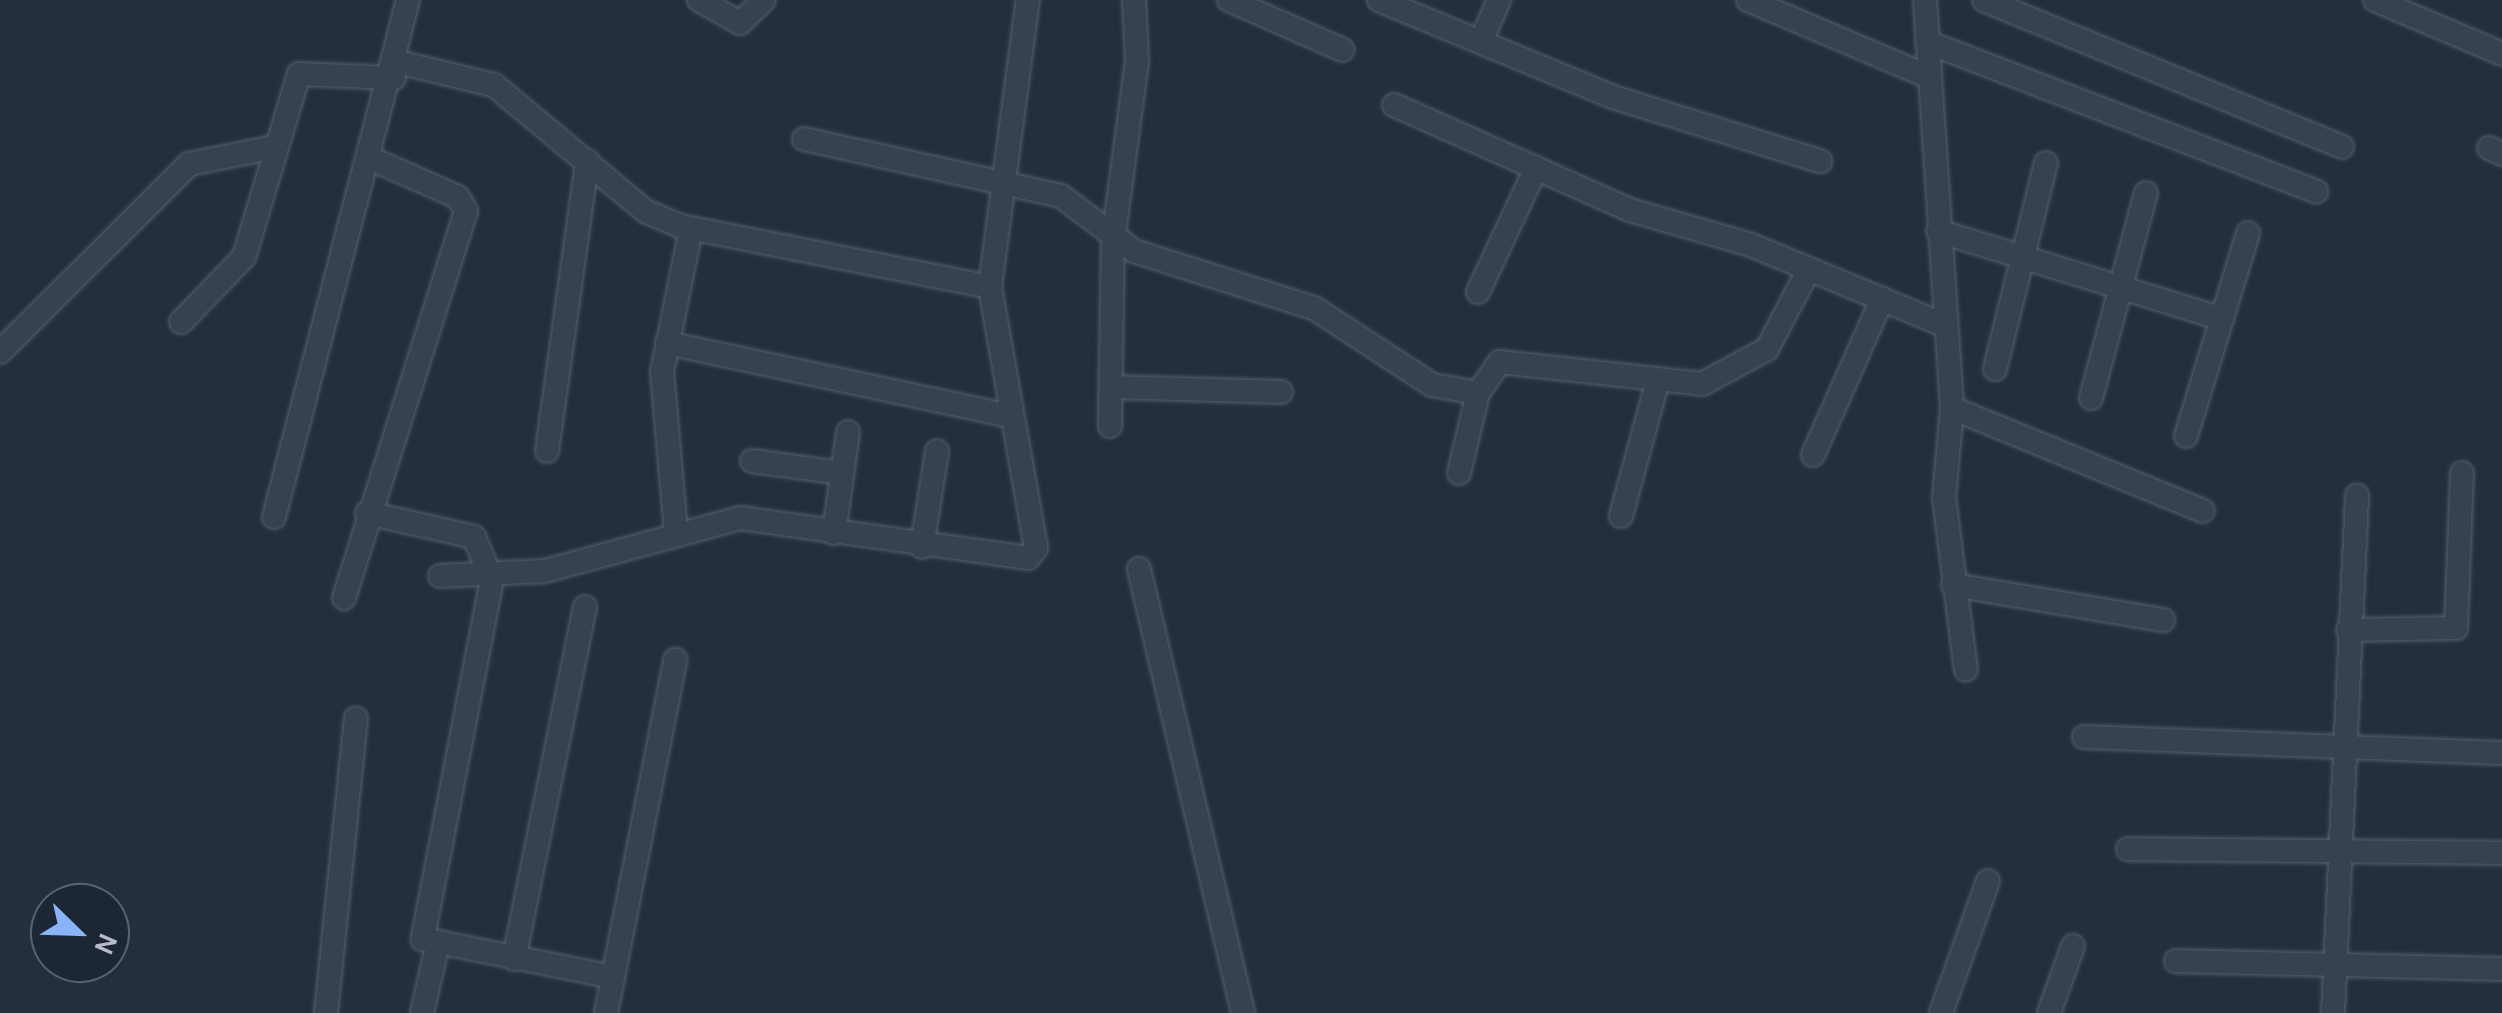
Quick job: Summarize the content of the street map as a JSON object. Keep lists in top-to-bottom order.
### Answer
{
  "north": "bottom right"
}
